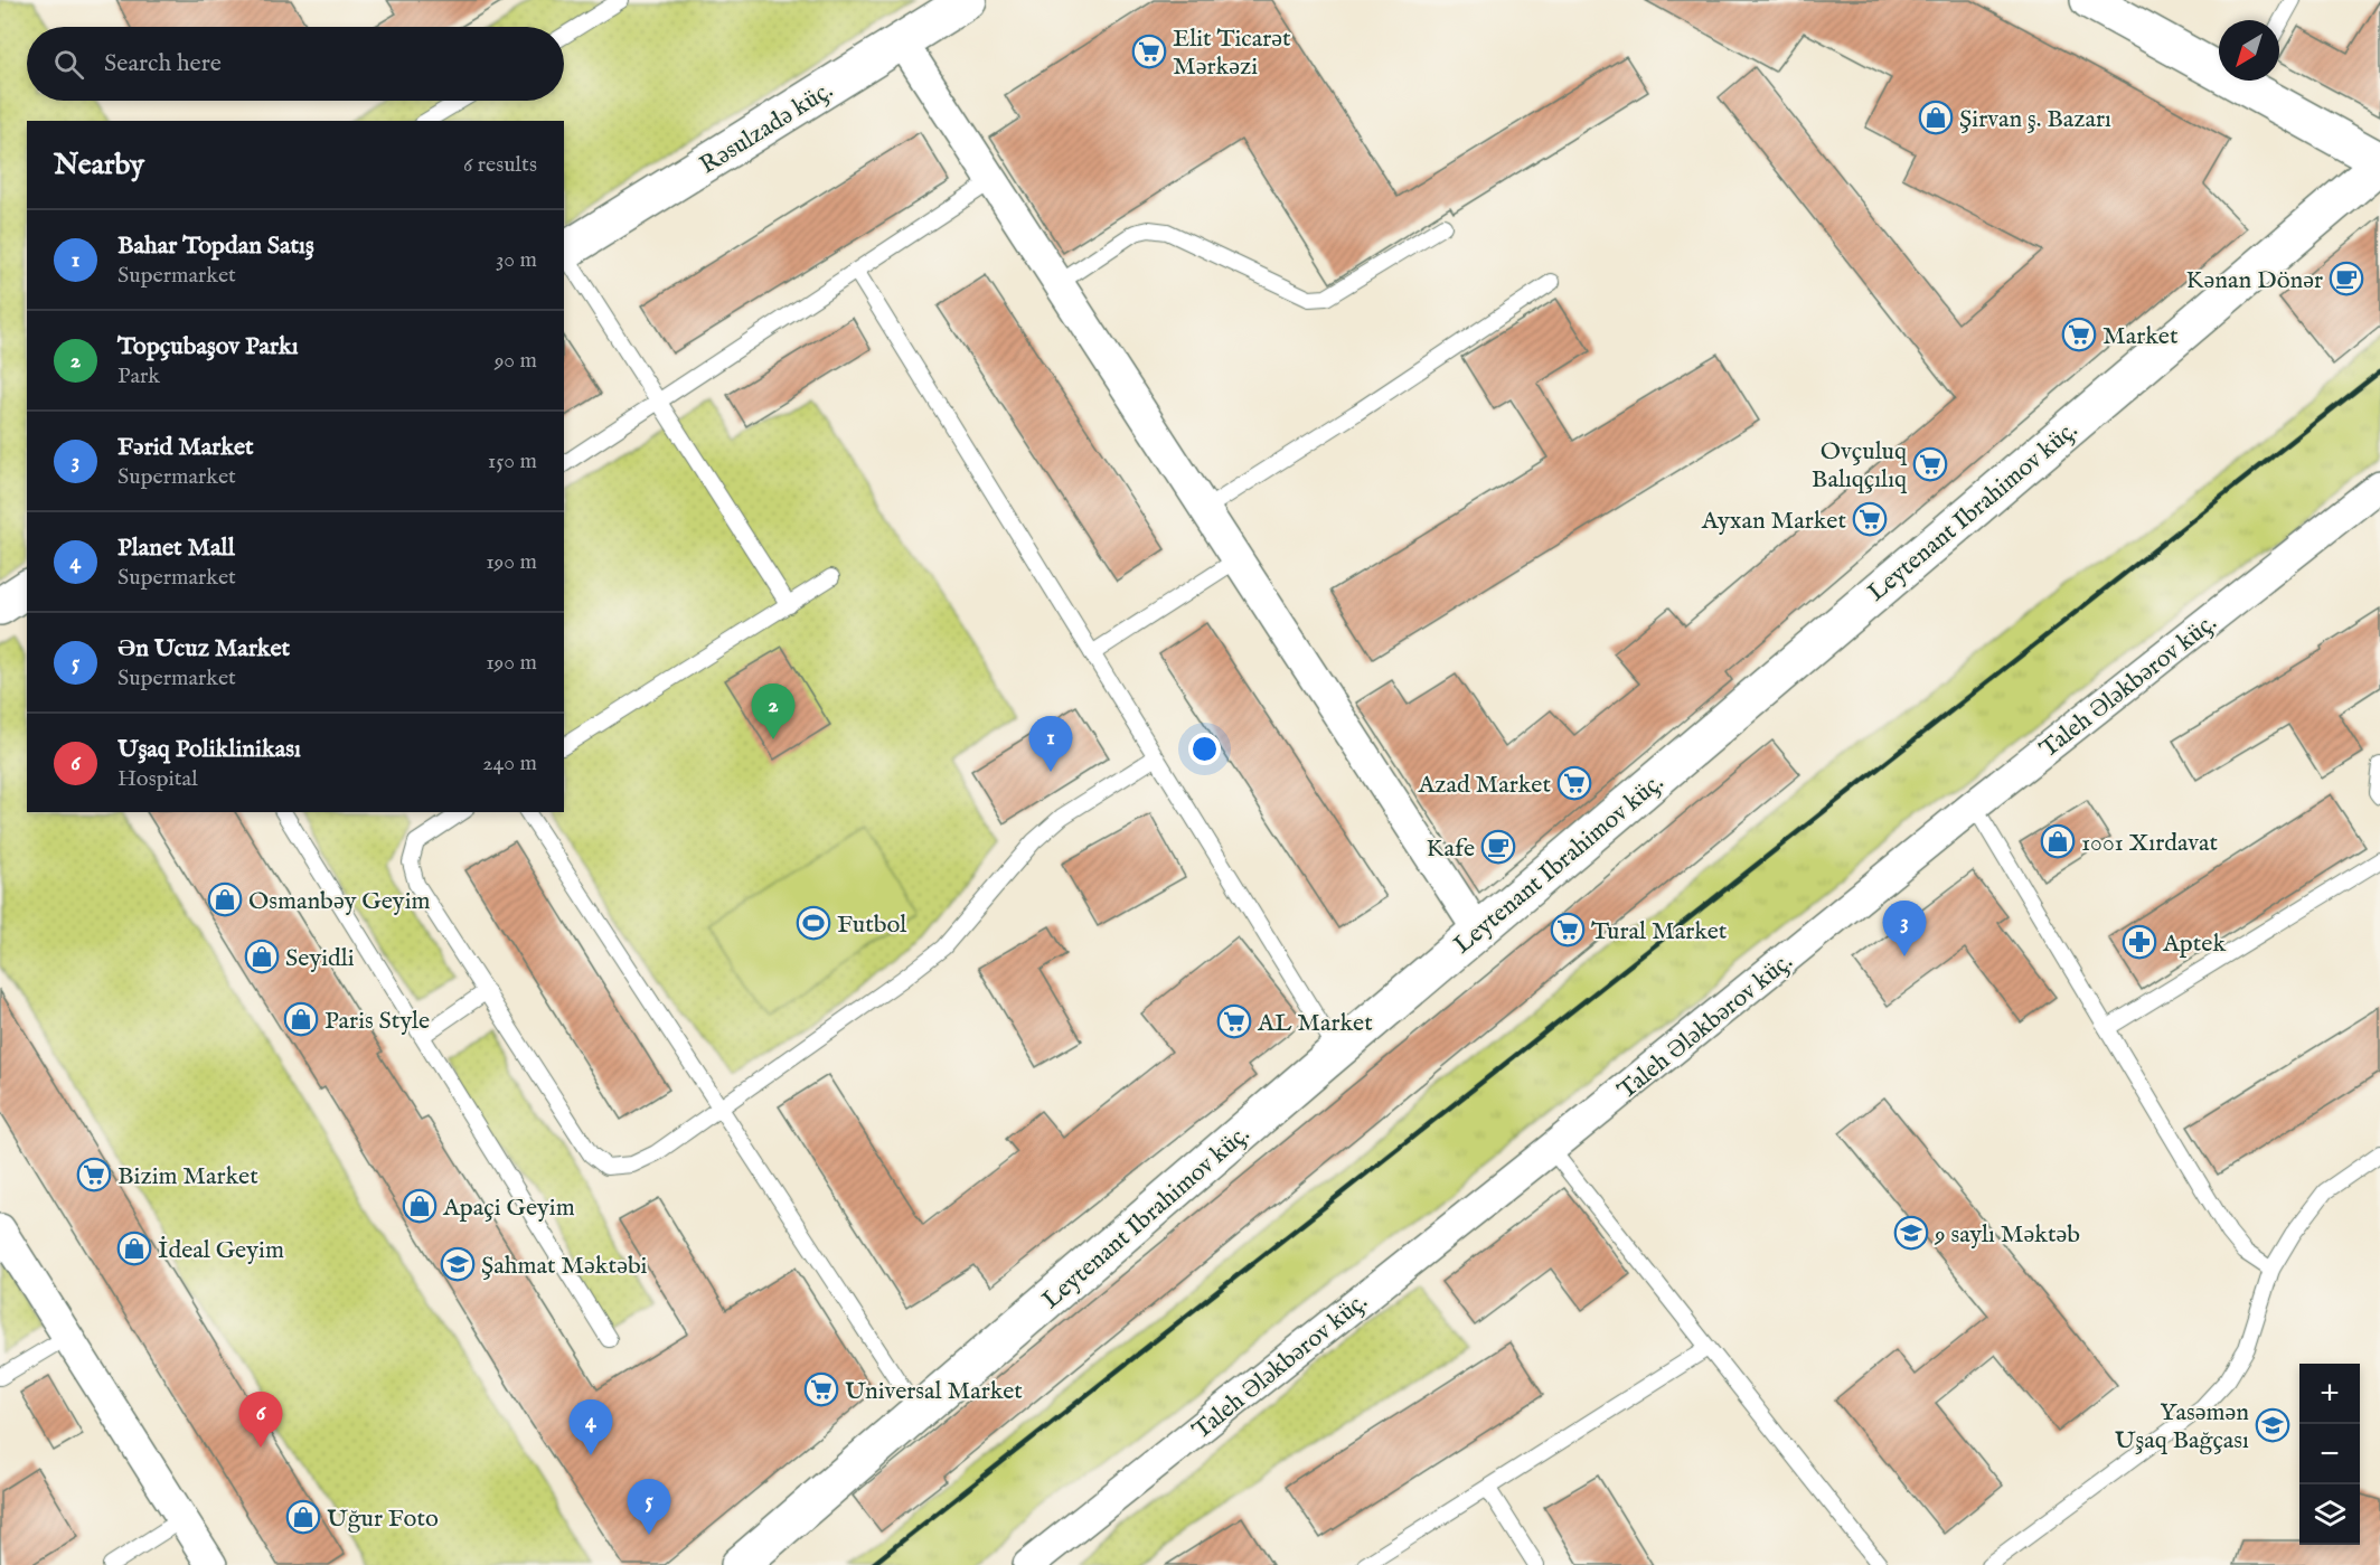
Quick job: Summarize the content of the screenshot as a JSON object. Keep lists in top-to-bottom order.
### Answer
{
  "streets": {
    "street": ["Rəsulzadə küç.", "Leytenant Ibrahimov küç.", "Taleh Ələkbərov küç."]
  },
  "places": {
    "supermarket": [
      "Elit Ticarət Mərkəzi",
      "Market",
      "Ovçuluq Balıqçılıq",
      "Ayxan Market",
      "Azad Market",
      "Tural Market",
      "AL Market",
      "Bizim Market",
      "Universal Market"
    ],
    "shop": [
      "Şirvan ş. Bazarı",
      "1001 Xırdavat",
      "Osmanbəy Geyim",
      "Seyidli",
      "Paris Style",
      "Apaçi Geyim",
      "İdeal Geyim",
      "Uğur Foto"
    ],
    "cafe": ["Kənan Dönər", "Kafe"],
    "sports": ["Futbol"],
    "pharmacy": ["Aptek"],
    "school or university": ["9 saylı Məktəb", "Şahmat Məktəbi", "Yasəmən Uşaq Bağçası"]
  },
  "north": "bottom left",
  "page": {
    "search": "Search here",
    "heading": ["Nearby", "6 results"],
    "list": [
      {
        "mark": "1",
        "name": "Bahar Topdan Satış",
        "note": "Supermarket",
        "value": "30 m"
      },
      {
        "mark": "2",
        "name": "Topçubaşov Parkı",
        "note": "Park",
        "value": "90 m"
      },
      {
        "mark": "3",
        "name": "Fərid Market",
        "note": "Supermarket",
        "value": "150 m"
      },
      {
        "mark": "4",
        "name": "Planet Mall",
        "note": "Supermarket",
        "value": "190 m"
      },
      {
        "mark": "5",
        "name": "Ən Ucuz Market",
        "note": "Supermarket",
        "value": "190 m"
      },
      {
        "mark": "6",
        "name": "Uşaq Poliklinikası",
        "note": "Hospital",
        "value": "240 m"
      }
    ],
    "pins": [
      "2",
      "1",
      "3",
      "6",
      "4",
      "5"
    ],
    "map_buttons": ["+", "−"]
  }
}
